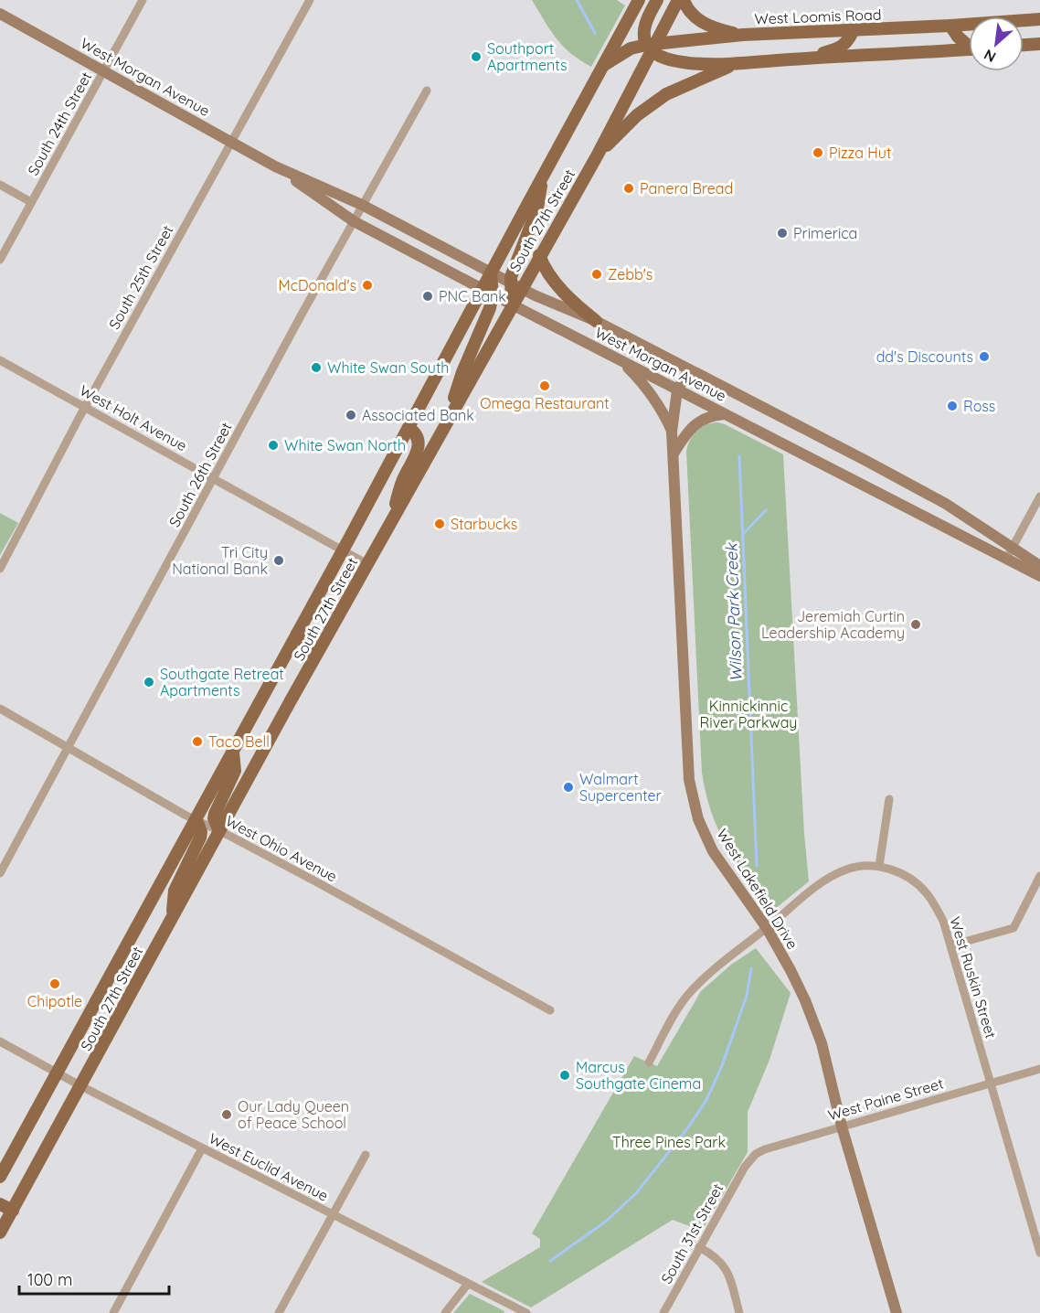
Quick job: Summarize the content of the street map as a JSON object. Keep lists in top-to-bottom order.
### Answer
{
  "streets": {
    "main road": ["West Loomis Road", "South 27th Street"],
    "street": [
      "West Morgan Avenue",
      "South 24th Street",
      "South 25th Street",
      "West Holt Avenue",
      "South 26th Street",
      "West Ohio Avenue",
      "West Lakefield Drive",
      "West Ruskin Street",
      "West Paine Street",
      "West Euclid Avenue",
      "South 31st Street"
    ]
  },
  "crossings": [
    ["West Loomis Road", "South 27th Street"],
    ["West Morgan Avenue", "South 24th Street"],
    ["West Morgan Avenue", "South 27th Street"],
    ["West Morgan Avenue", "South 25th Street"],
    ["West Morgan Avenue", "South 26th Street"],
    ["West Morgan Avenue", "West Lakefield Drive"],
    ["South 27th Street", "West Holt Avenue"],
    ["South 27th Street", "West Ohio Avenue"],
    ["South 27th Street", "West Euclid Avenue"],
    ["South 25th Street", "West Holt Avenue"],
    ["West Holt Avenue", "South 26th Street"],
    ["South 26th Street", "West Ohio Avenue"],
    ["West Lakefield Drive", "West Ruskin Street"],
    ["West Lakefield Drive", "West Paine Street"],
    ["West Ruskin Street", "West Paine Street"],
    ["West Paine Street", "South 31st Street"]
  ],
  "water": ["Wilson Park Creek"],
  "parks": ["Kinnickinnic River Parkway", "Three Pines Park"],
  "places": [
    "Southport Apartments",
    "Pizza Hut",
    "Panera Bread",
    "Primerica",
    "Zebb's",
    "McDonald's",
    "PNC Bank",
    "dd's Discounts",
    "White Swan South",
    "Omega Restaurant",
    "Ross",
    "Associated Bank",
    "White Swan North",
    "Starbucks",
    "Tri City National Bank",
    "Jeremiah Curtin Leadership Academy",
    "Southgate Retreat Apartments",
    "Taco Bell",
    "Walmart Supercenter",
    "Chipotle",
    "Marcus Southgate Cinema",
    "Our Lady Queen of Peace School"
  ],
  "scale_bar": "100 m",
  "north": "bottom left"
}
